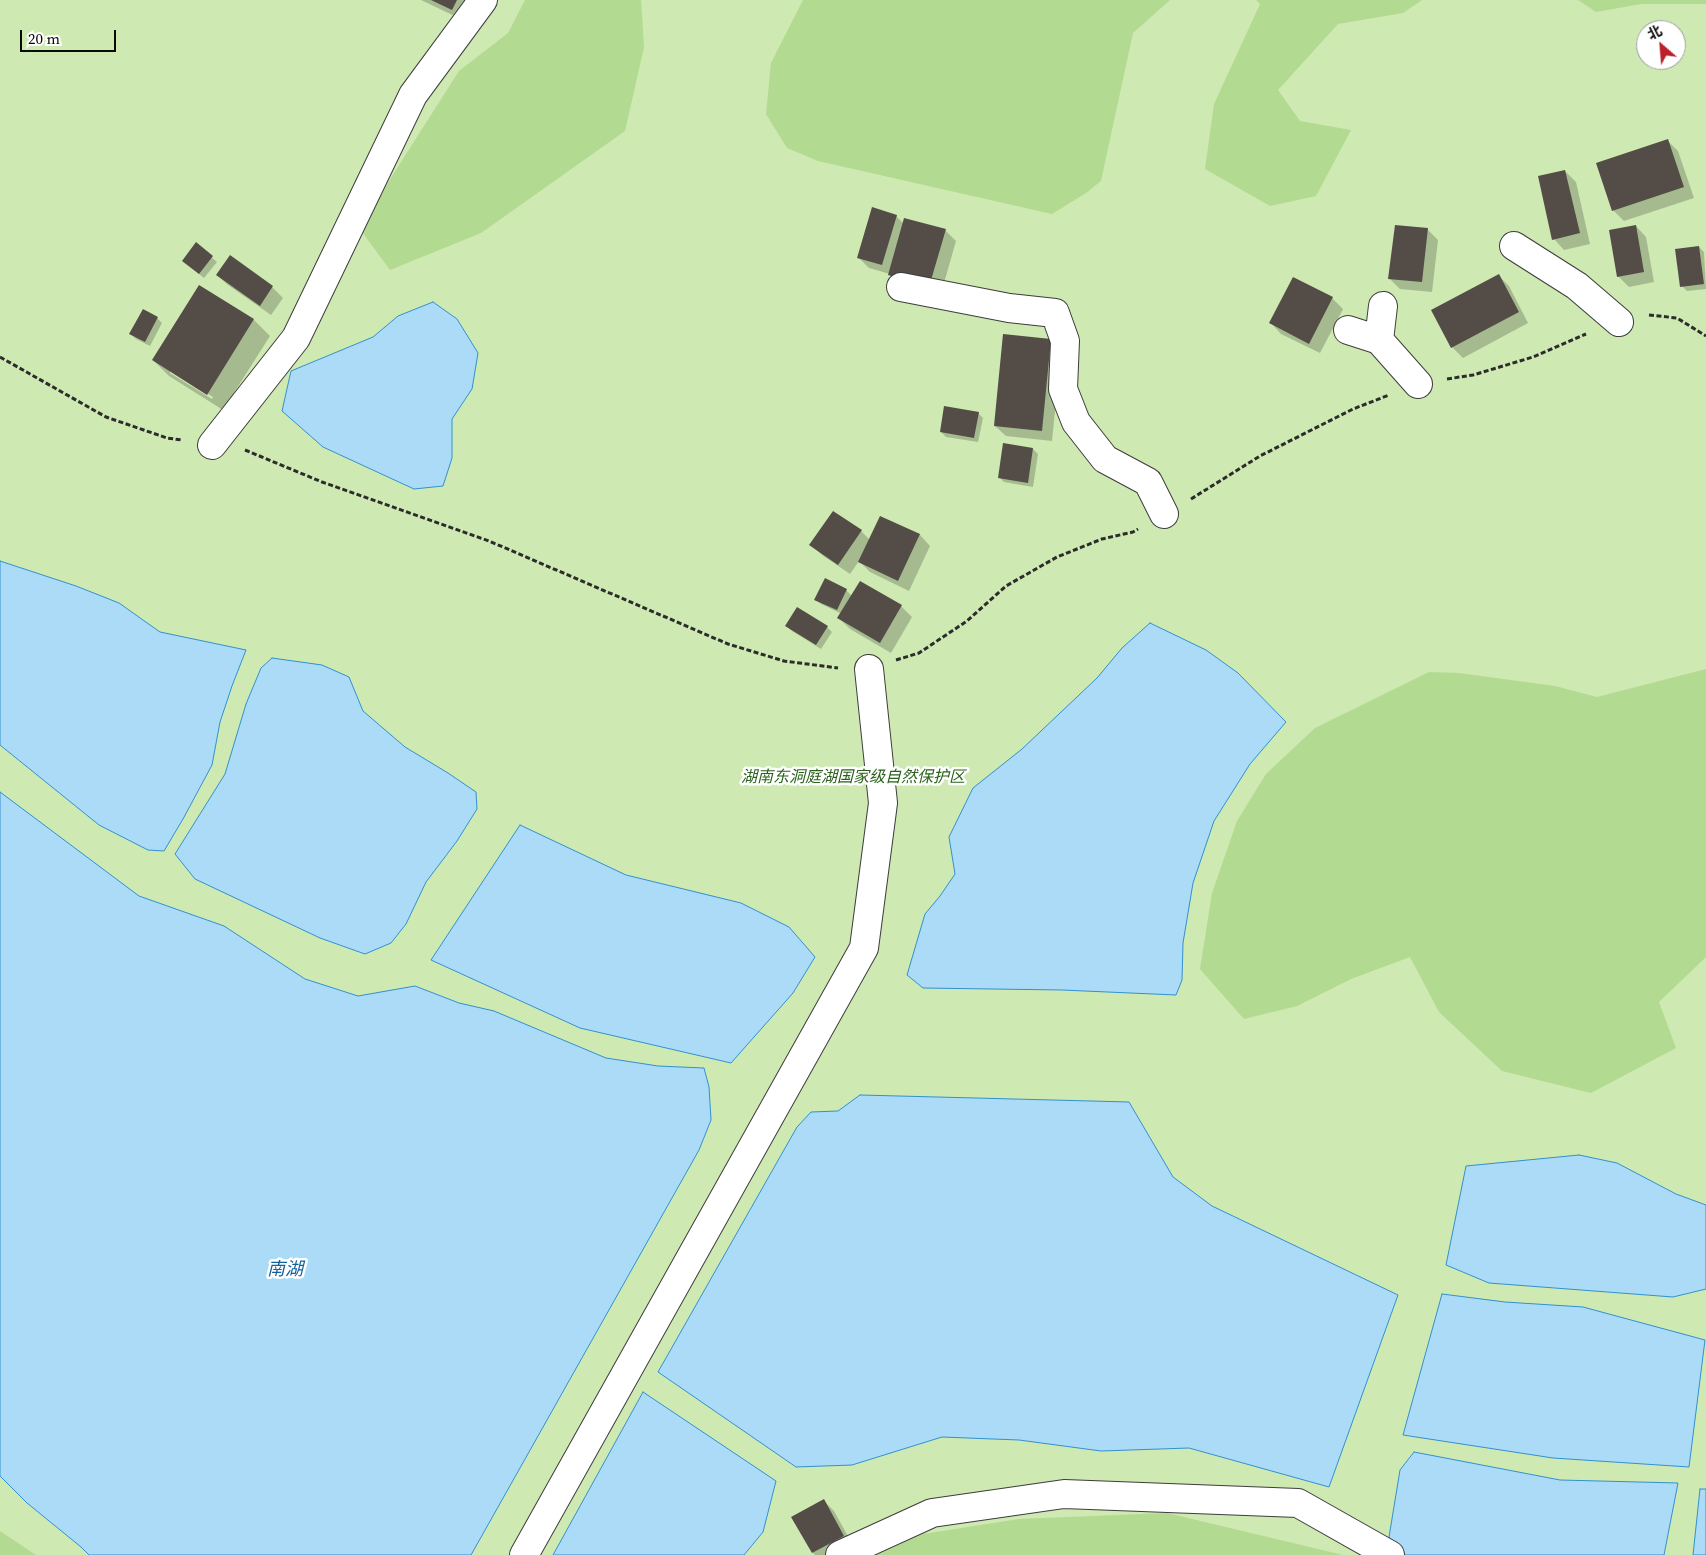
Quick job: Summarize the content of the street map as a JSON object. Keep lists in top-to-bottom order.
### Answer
{
  "water": ["南湖"],
  "parks": ["湖南东洞庭湖国家级自然保护区"],
  "scale_bar": "20 m",
  "north": "top left"
}
